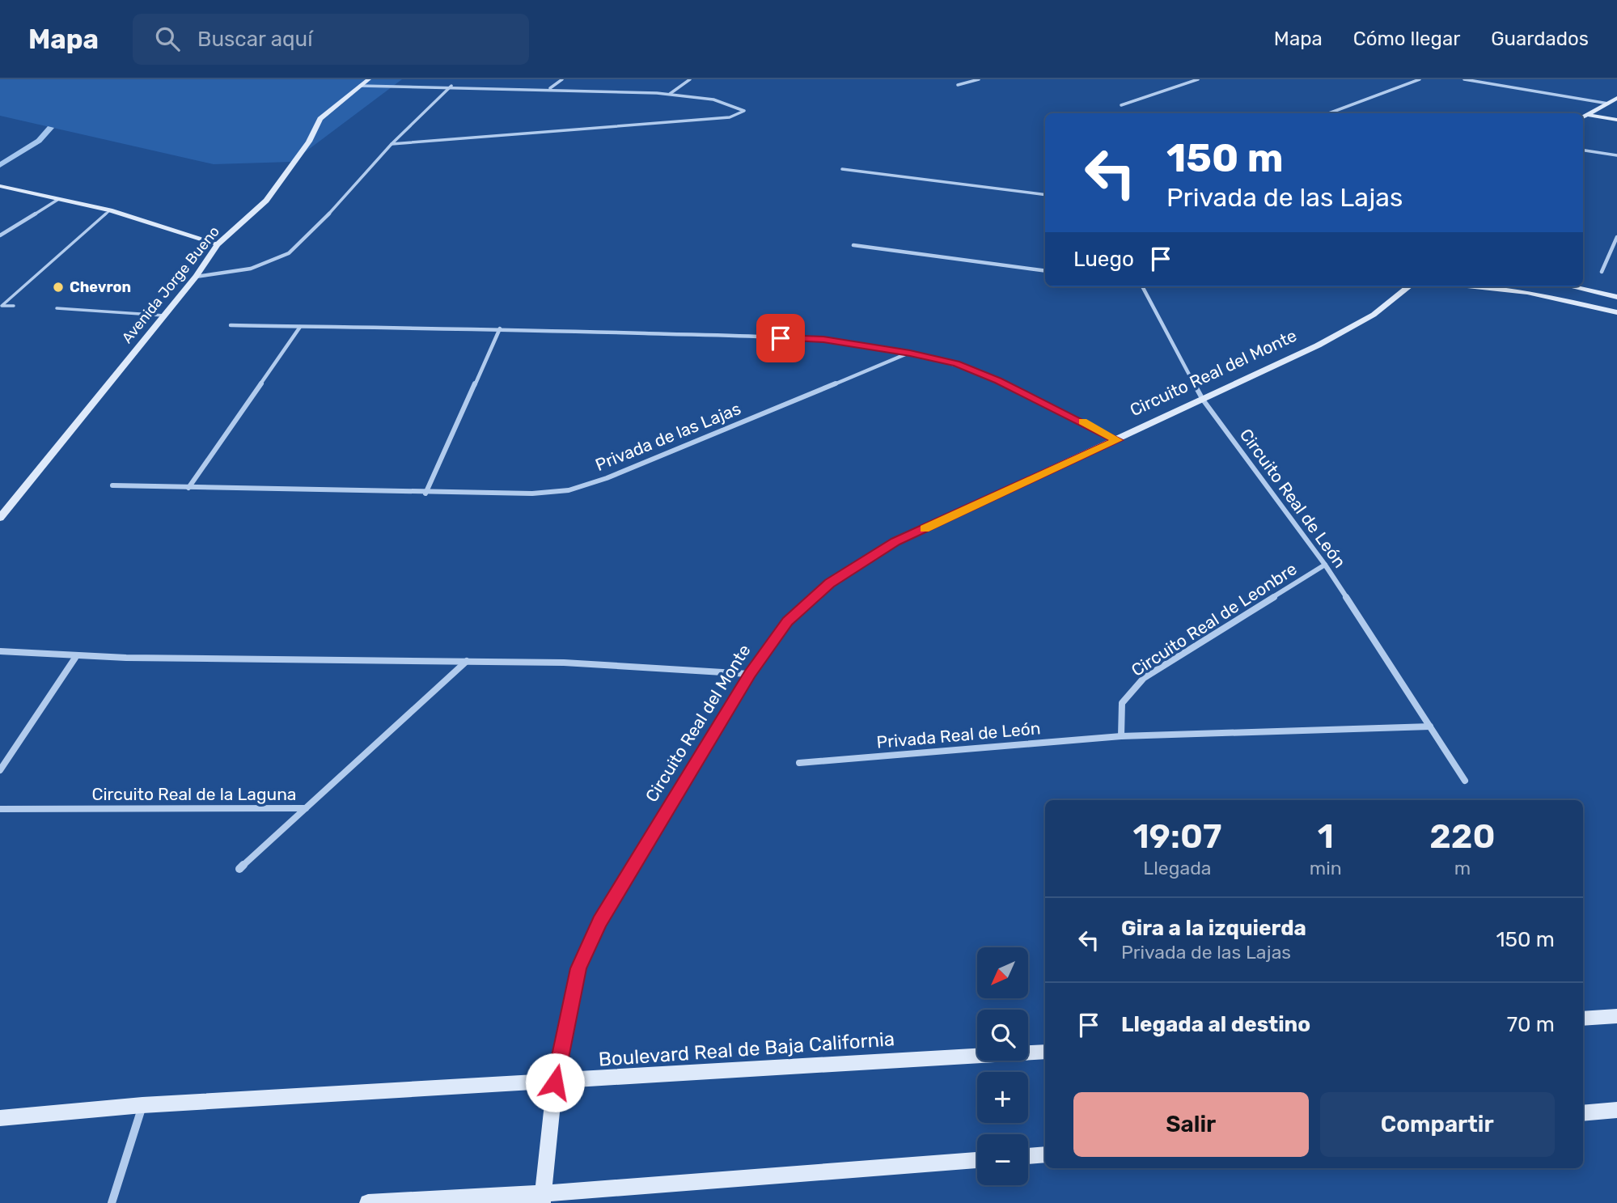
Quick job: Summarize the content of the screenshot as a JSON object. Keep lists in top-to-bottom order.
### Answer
{
  "streets": {
    "street": [
      "Avenida Jorge Bueno",
      "Circuito Real del Monte",
      "Privada de las Lajas",
      "Circuito Real de León",
      "Circuito Real de Leonbre",
      "Privada Real de León",
      "Circuito Real de la Laguna",
      "Boulevard Real de Baja California"
    ]
  },
  "crossings": [
    ["Circuito Real del Monte", "Circuito Real de León"],
    ["Circuito Real del Monte", "Boulevard Real de Baja California"],
    ["Circuito Real de León", "Circuito Real de Leonbre"],
    ["Circuito Real de Leonbre", "Privada Real de León"]
  ],
  "places": ["Chevron"],
  "north": "bottom left",
  "page": {
    "header": "Mapa",
    "search": "Buscar aquí",
    "nav": ["Mapa", "Cómo llegar", "Guardados"],
    "turn": ["150 m", "Privada de las Lajas"],
    "then": "Luego",
    "eta": [
      "19:07",
      "Llegada",
      "1",
      "min",
      "220",
      "m"
    ],
    "list": [
      {
        "name": "Gira a la izquierda",
        "note": "Privada de las Lajas",
        "value": "150 m"
      },
      {
        "name": "Llegada al destino",
        "value": "70 m"
      }
    ],
    "map_buttons": ["+", "−"],
    "buttons": ["Salir", "Compartir"]
  }
}
